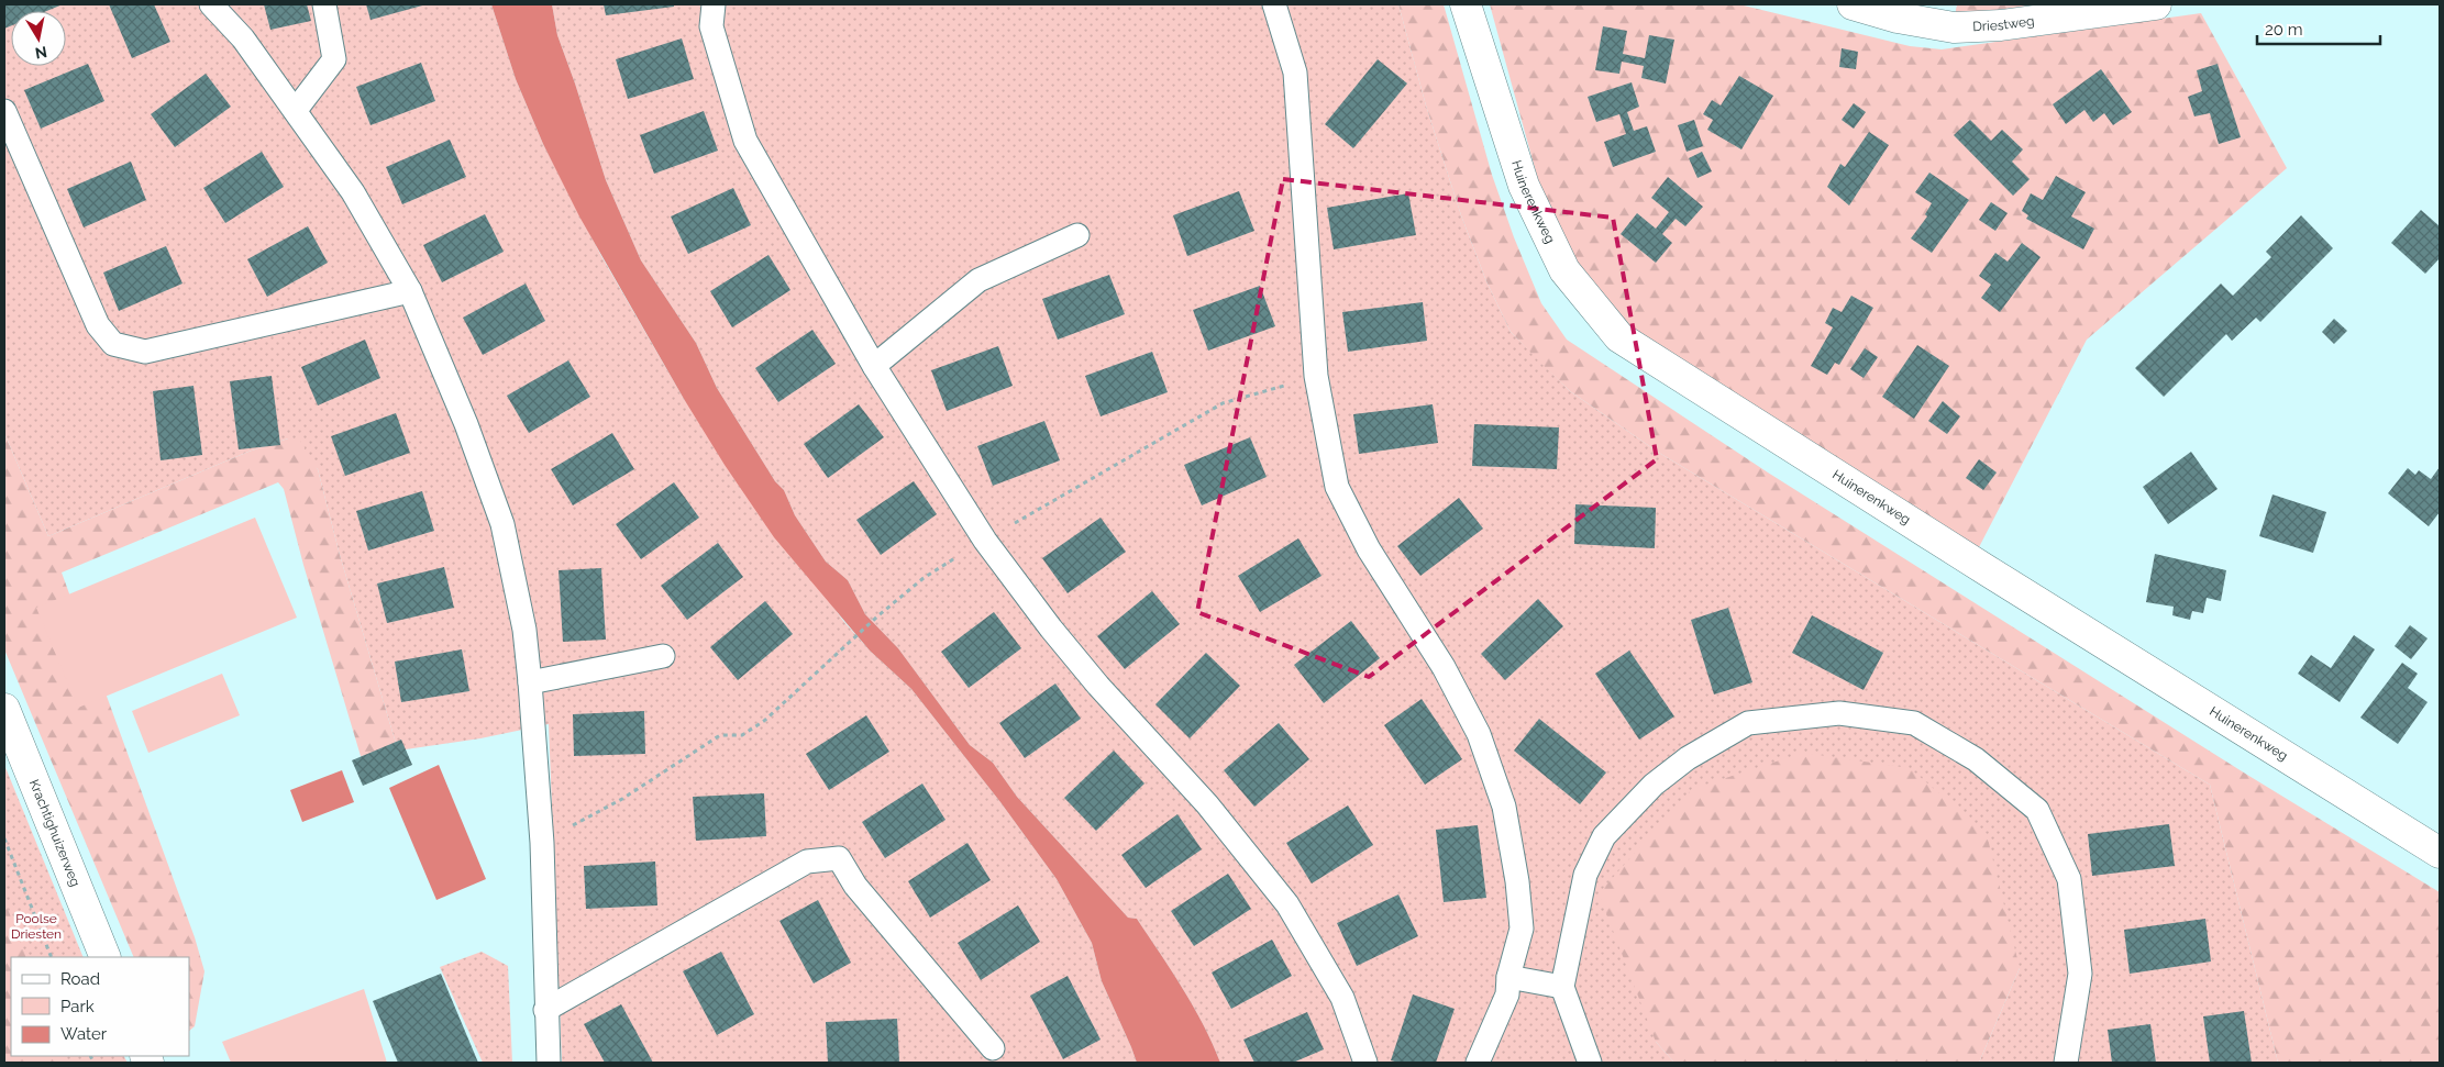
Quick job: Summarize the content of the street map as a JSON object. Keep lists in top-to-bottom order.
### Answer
{
  "streets": {
    "street": ["Driestweg", "Huinerenkweg", "Krachtighuizerweg"]
  },
  "parks": ["Poolse Driesten"],
  "legend": ["Road", "Park", "Water"],
  "scale_bar": "20 m",
  "north": "bottom"
}
